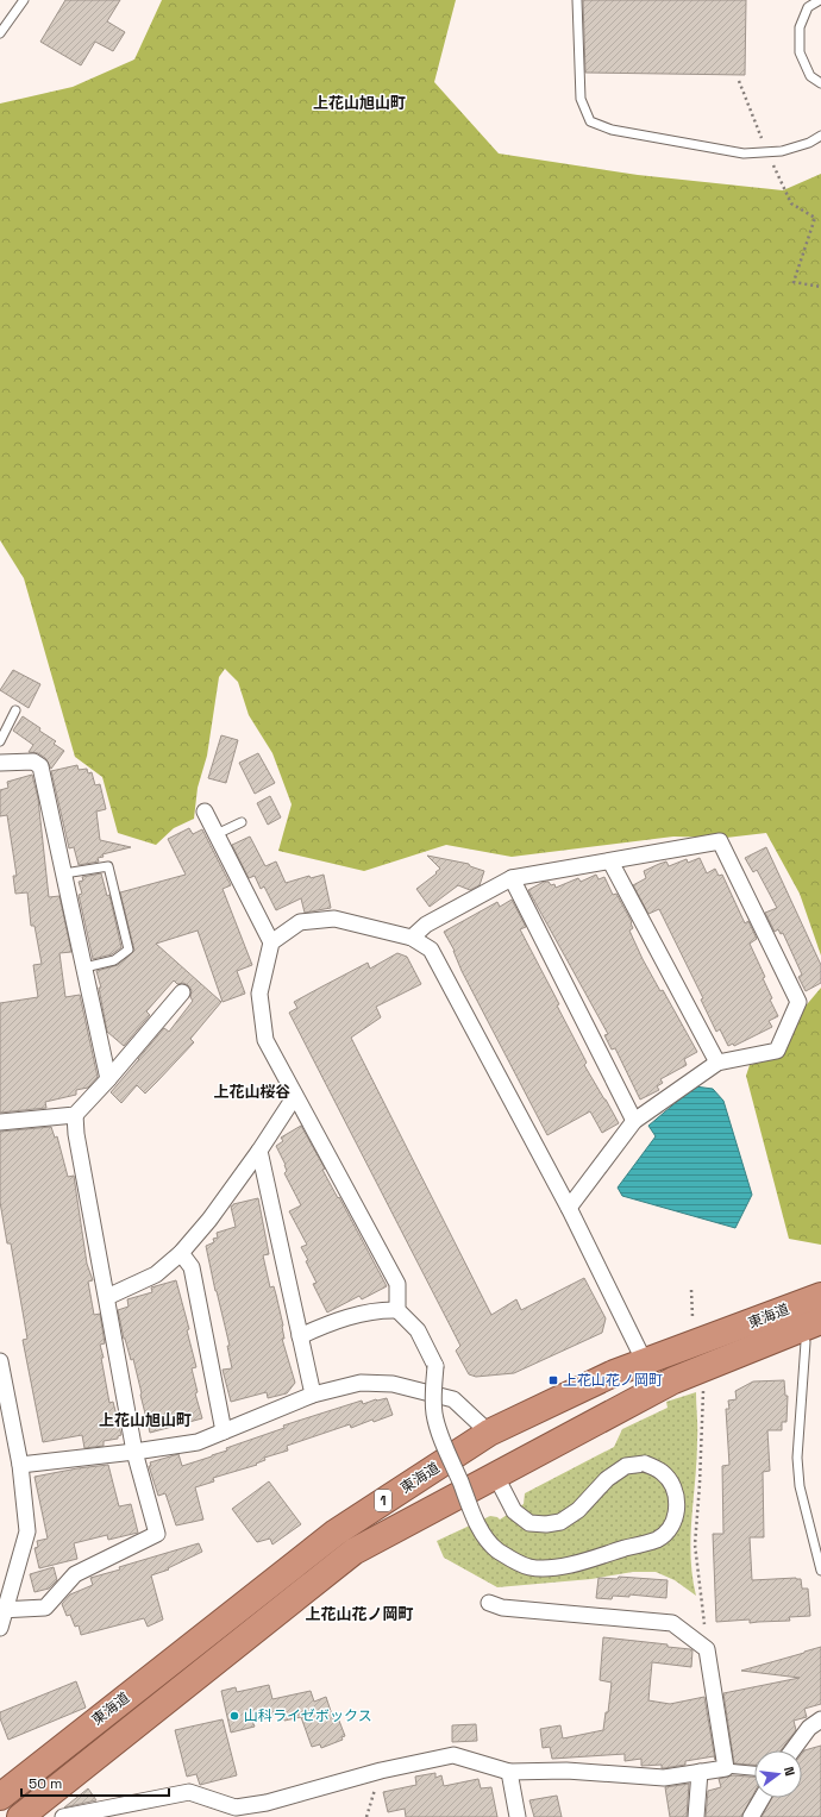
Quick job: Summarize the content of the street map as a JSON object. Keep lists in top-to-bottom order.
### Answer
{
  "streets": {
    "highway": ["東海道", "1"]
  },
  "districts": [
    "上花山旭山町",
    "上花山桜谷",
    "上花山旭山町",
    "上花山花ノ岡町"
  ],
  "places": {
    "transit": ["上花山花ノ岡町"],
    "other": ["山科ライゼボックス"]
  },
  "scale_bar": "50 m",
  "north": "right"
}
